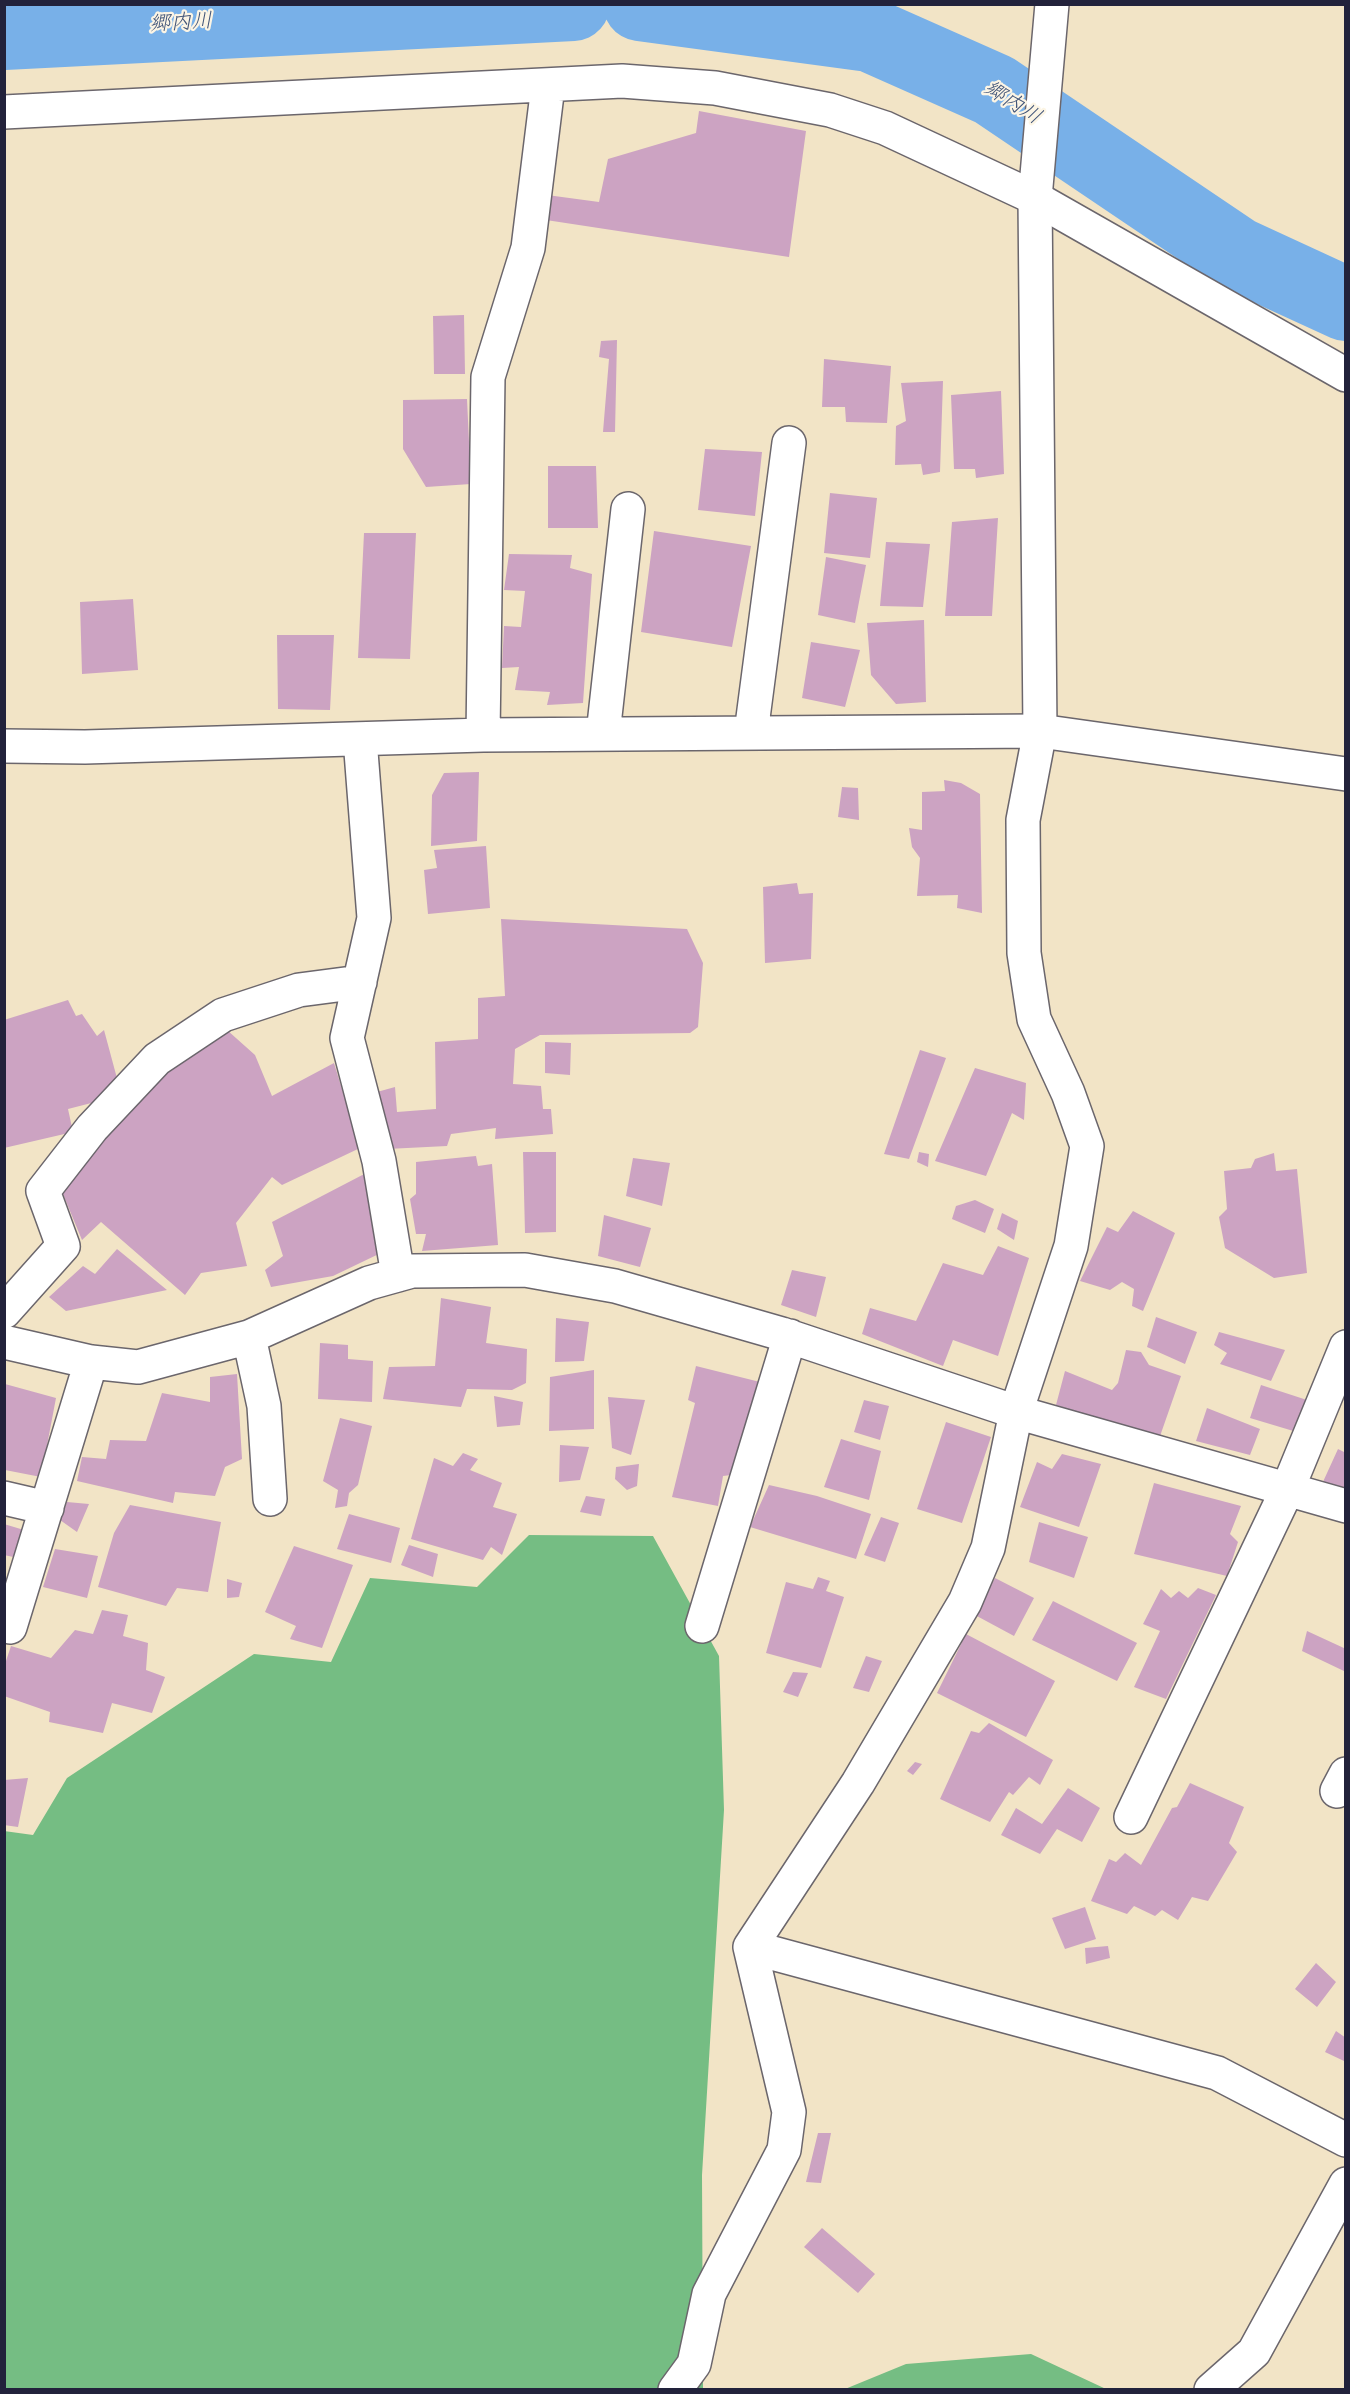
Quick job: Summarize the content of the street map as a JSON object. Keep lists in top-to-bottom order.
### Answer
{
  "water": ["郷内川"]
}
